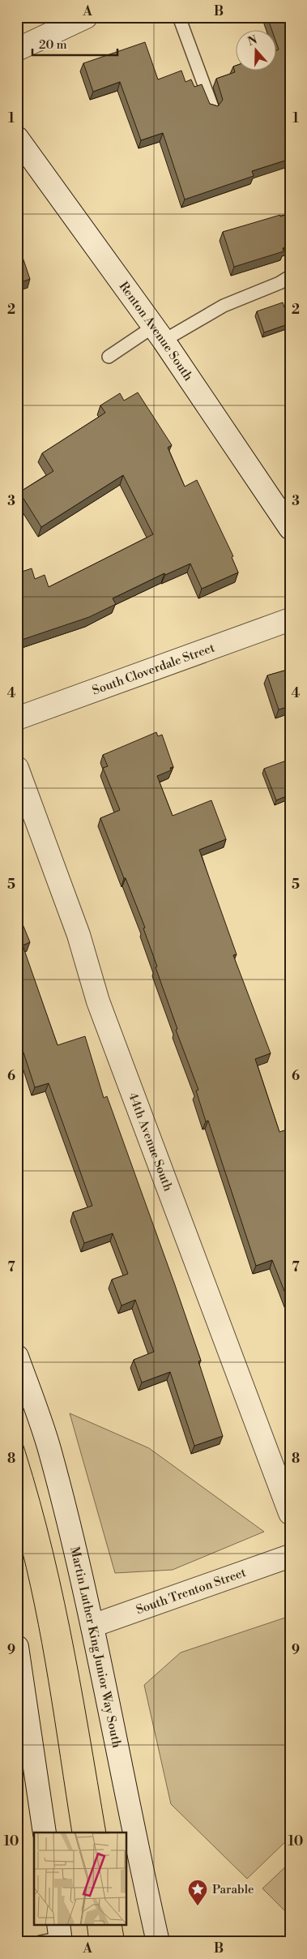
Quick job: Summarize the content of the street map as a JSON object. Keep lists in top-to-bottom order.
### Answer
{
  "streets": {
    "street": [
      "Renton Avenue South",
      "South Cloverdale Street",
      "44th Avenue South",
      "South Trenton Street",
      "Martin Luther King Junior Way South"
    ]
  },
  "crossings": [
    ["South Trenton Street", "Martin Luther King Junior Way South"]
  ],
  "places": {
    "place": ["Parable"]
  },
  "scale_bar": "20 m",
  "north": "top",
  "grid": {
    "columns": ["A", "B"],
    "rows": [
      "1",
      "2",
      "3",
      "4",
      "5",
      "6",
      "7",
      "8",
      "9",
      "10"
    ]
  }
}
